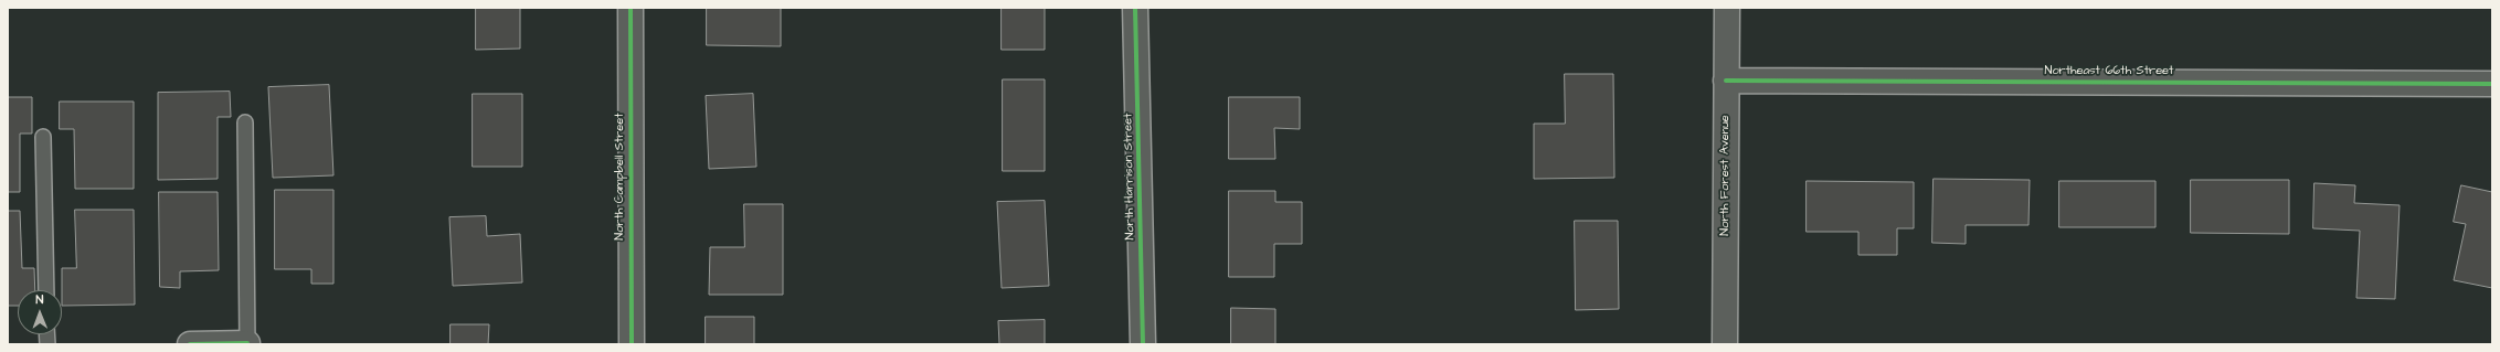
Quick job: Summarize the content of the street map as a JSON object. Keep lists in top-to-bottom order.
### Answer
{
  "streets": {
    "street": [
      "Northeast 66th Street",
      "North Forest Avenue",
      "North Campbell Street",
      "North Harrison Street"
    ]
  },
  "crossings": [
    ["Northeast 66th Street", "North Forest Avenue"]
  ],
  "north": "top"
}
